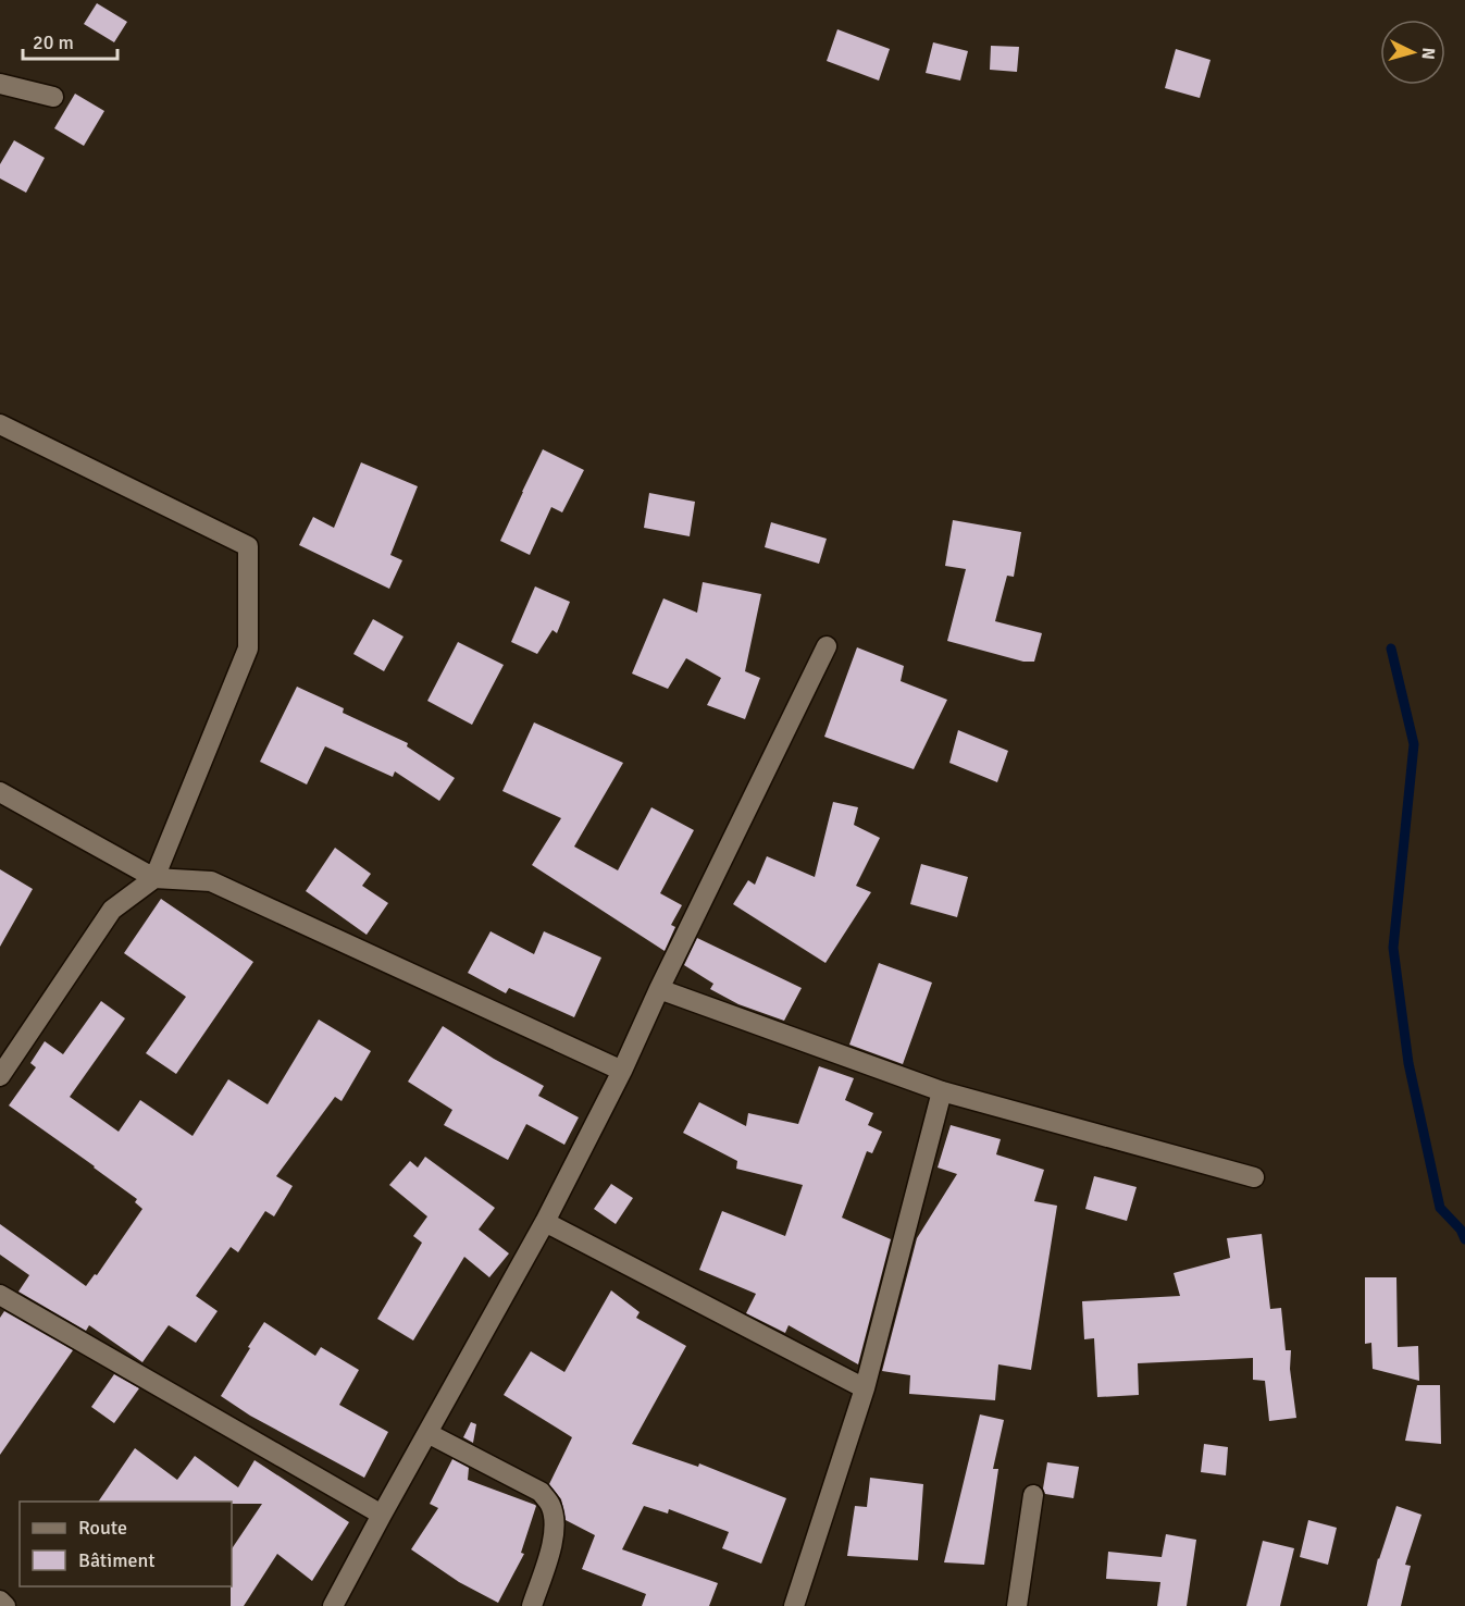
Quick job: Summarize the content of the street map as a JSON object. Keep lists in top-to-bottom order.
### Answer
{
  "legend": ["Route", "Bâtiment"],
  "scale_bar": "20 m",
  "north": "right"
}
